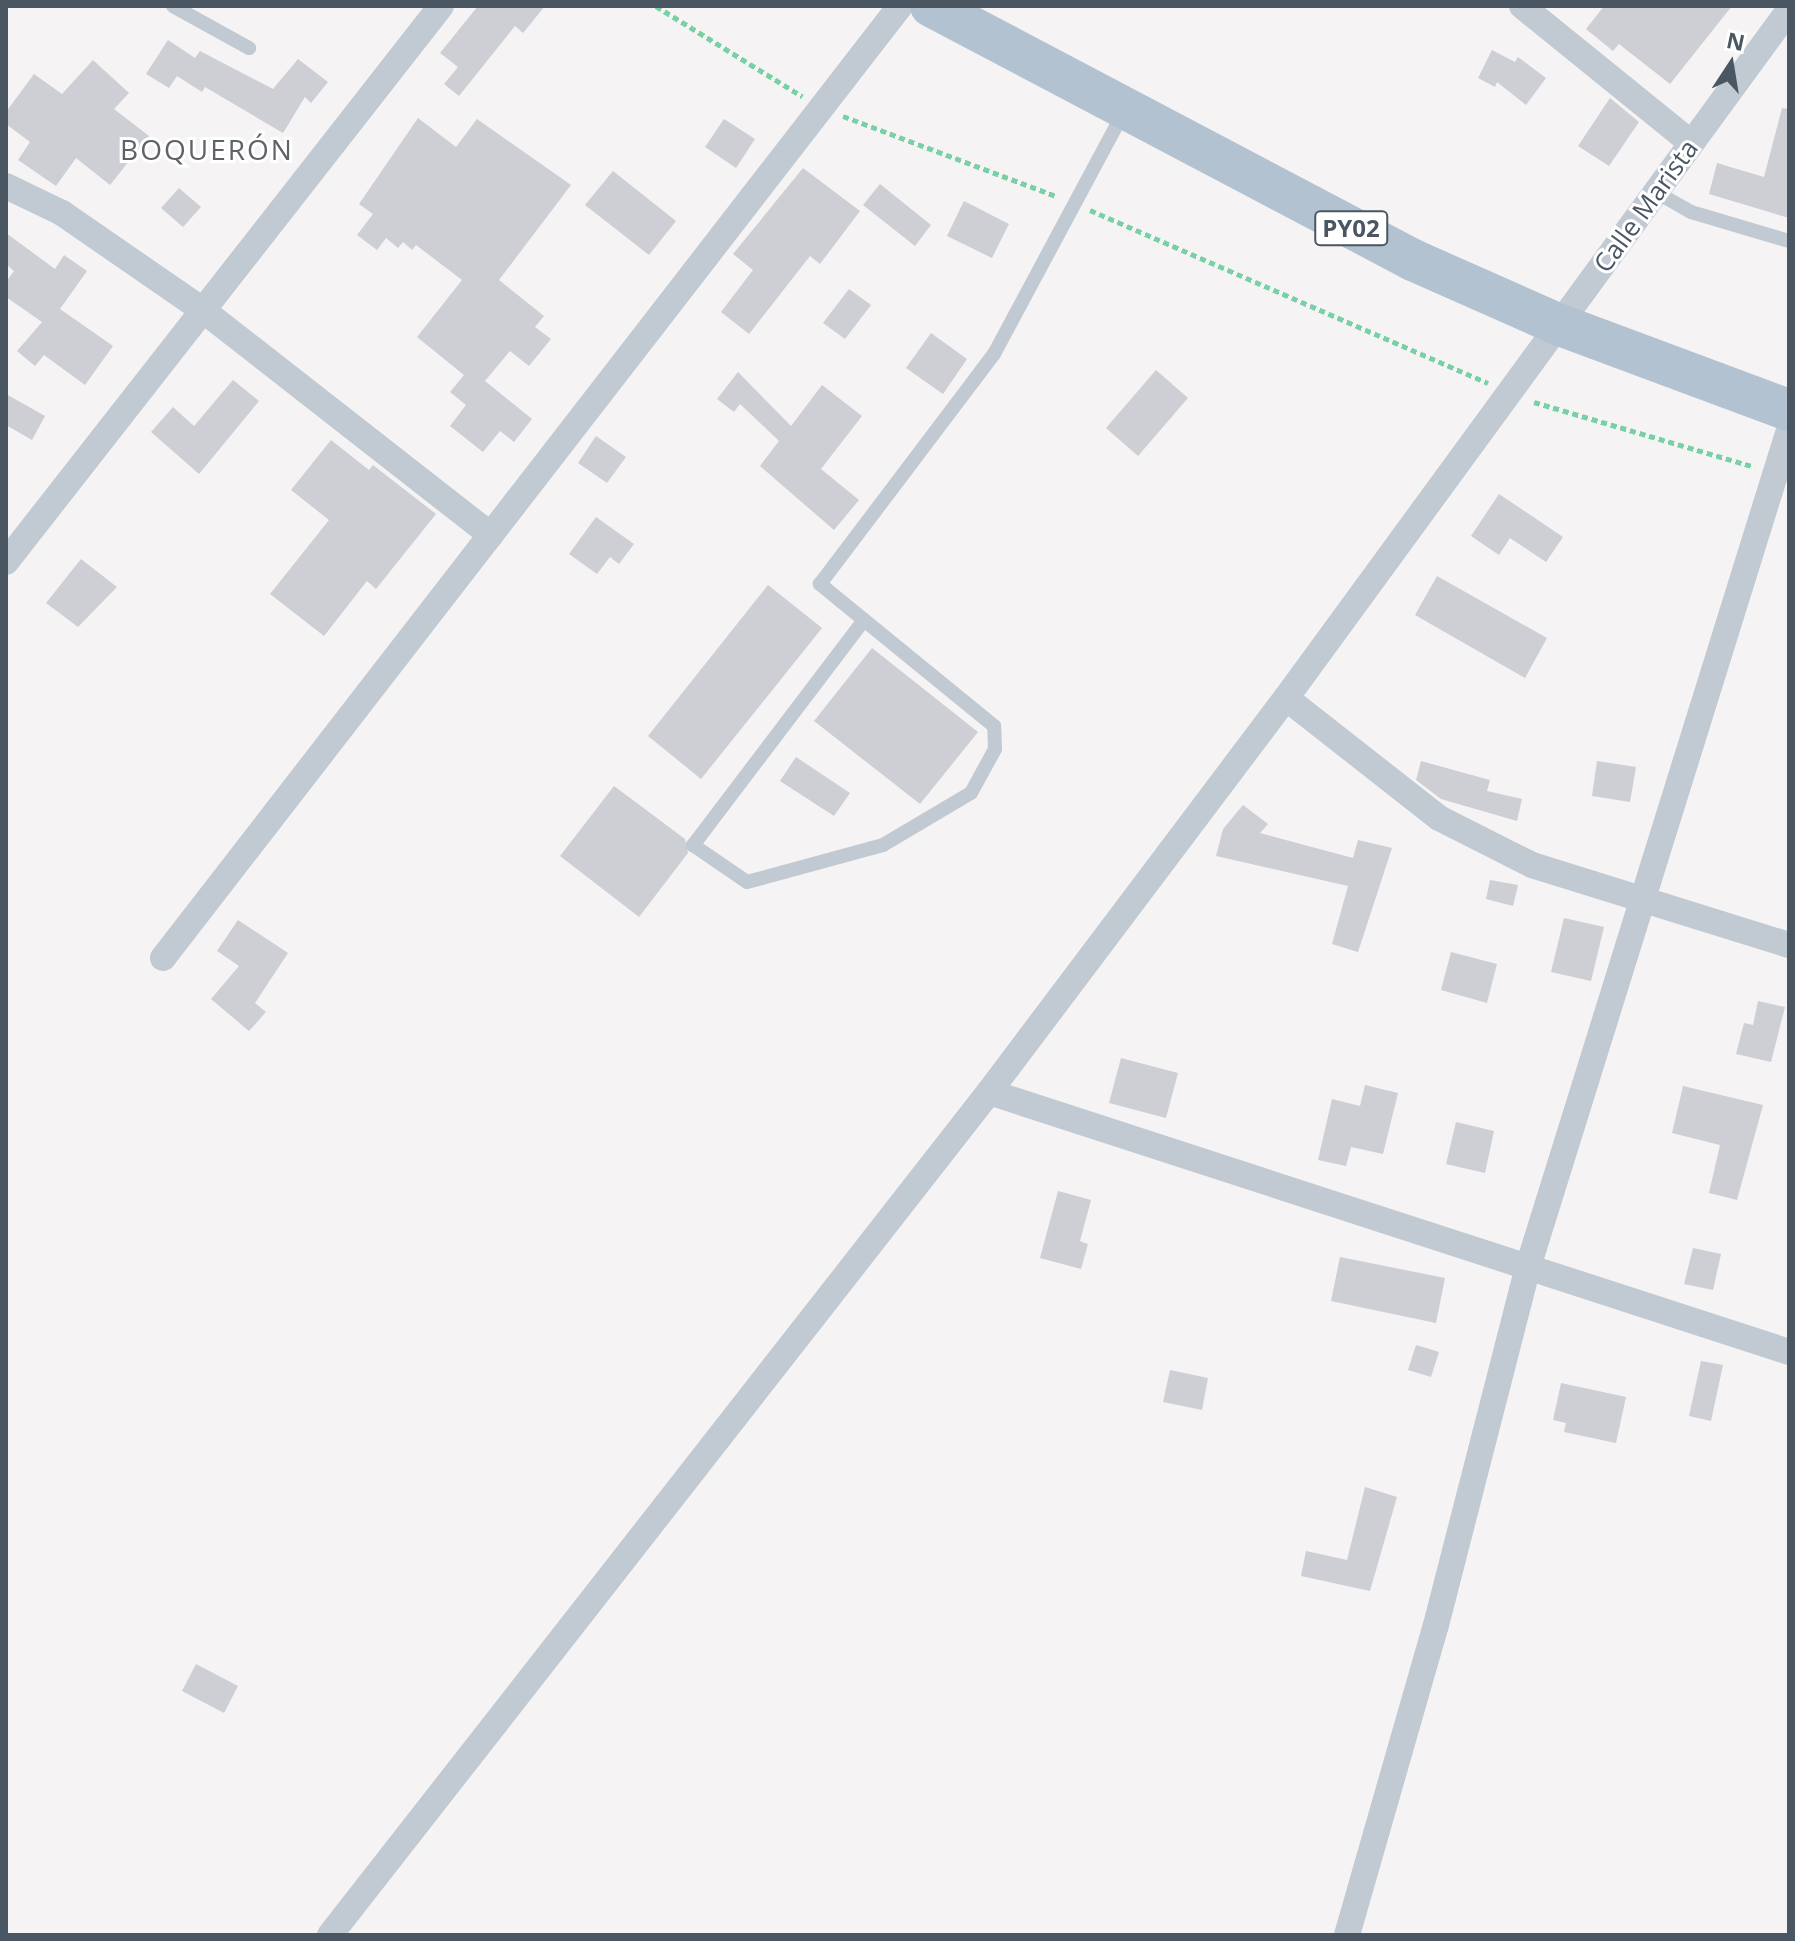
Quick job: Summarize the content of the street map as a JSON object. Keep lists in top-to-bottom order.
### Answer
{
  "streets": {
    "main road": ["PY02"],
    "street": ["Calle Marista"]
  },
  "crossings": [
    ["Calle Marista", "PY02"]
  ],
  "districts": ["BOQUERÓN"],
  "north": "top"
}
